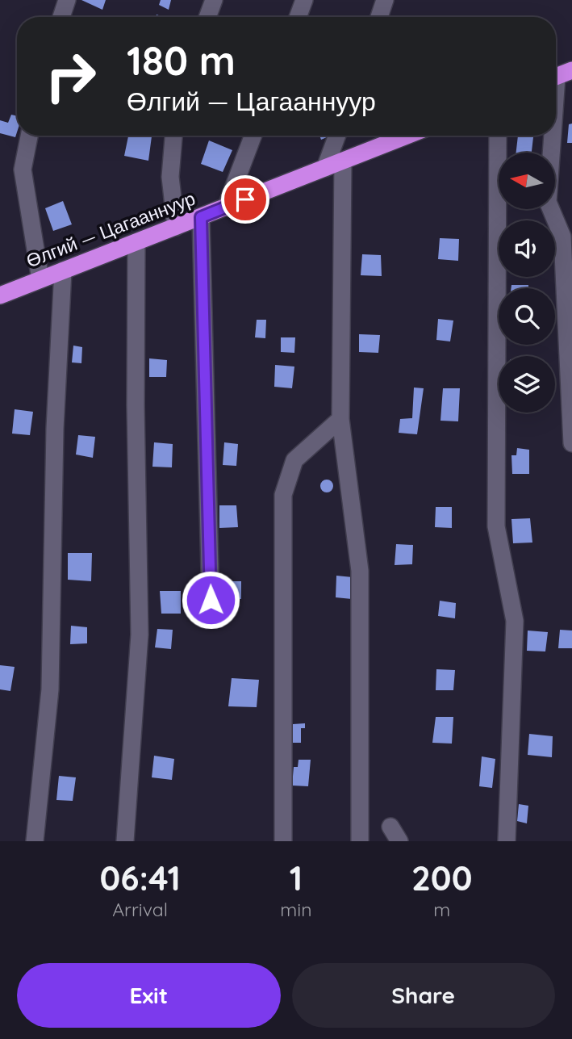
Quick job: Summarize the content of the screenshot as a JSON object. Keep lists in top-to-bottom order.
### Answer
{
  "streets": {
    "highway": ["Өлгий — Цагааннуур"]
  },
  "north": "left",
  "page": {
    "turn": ["180 m", "Өлгий — Цагааннуур"],
    "eta": [
      "06:41",
      "Arrival",
      "1",
      "min",
      "200",
      "m"
    ],
    "buttons": ["Exit", "Share"]
  }
}
